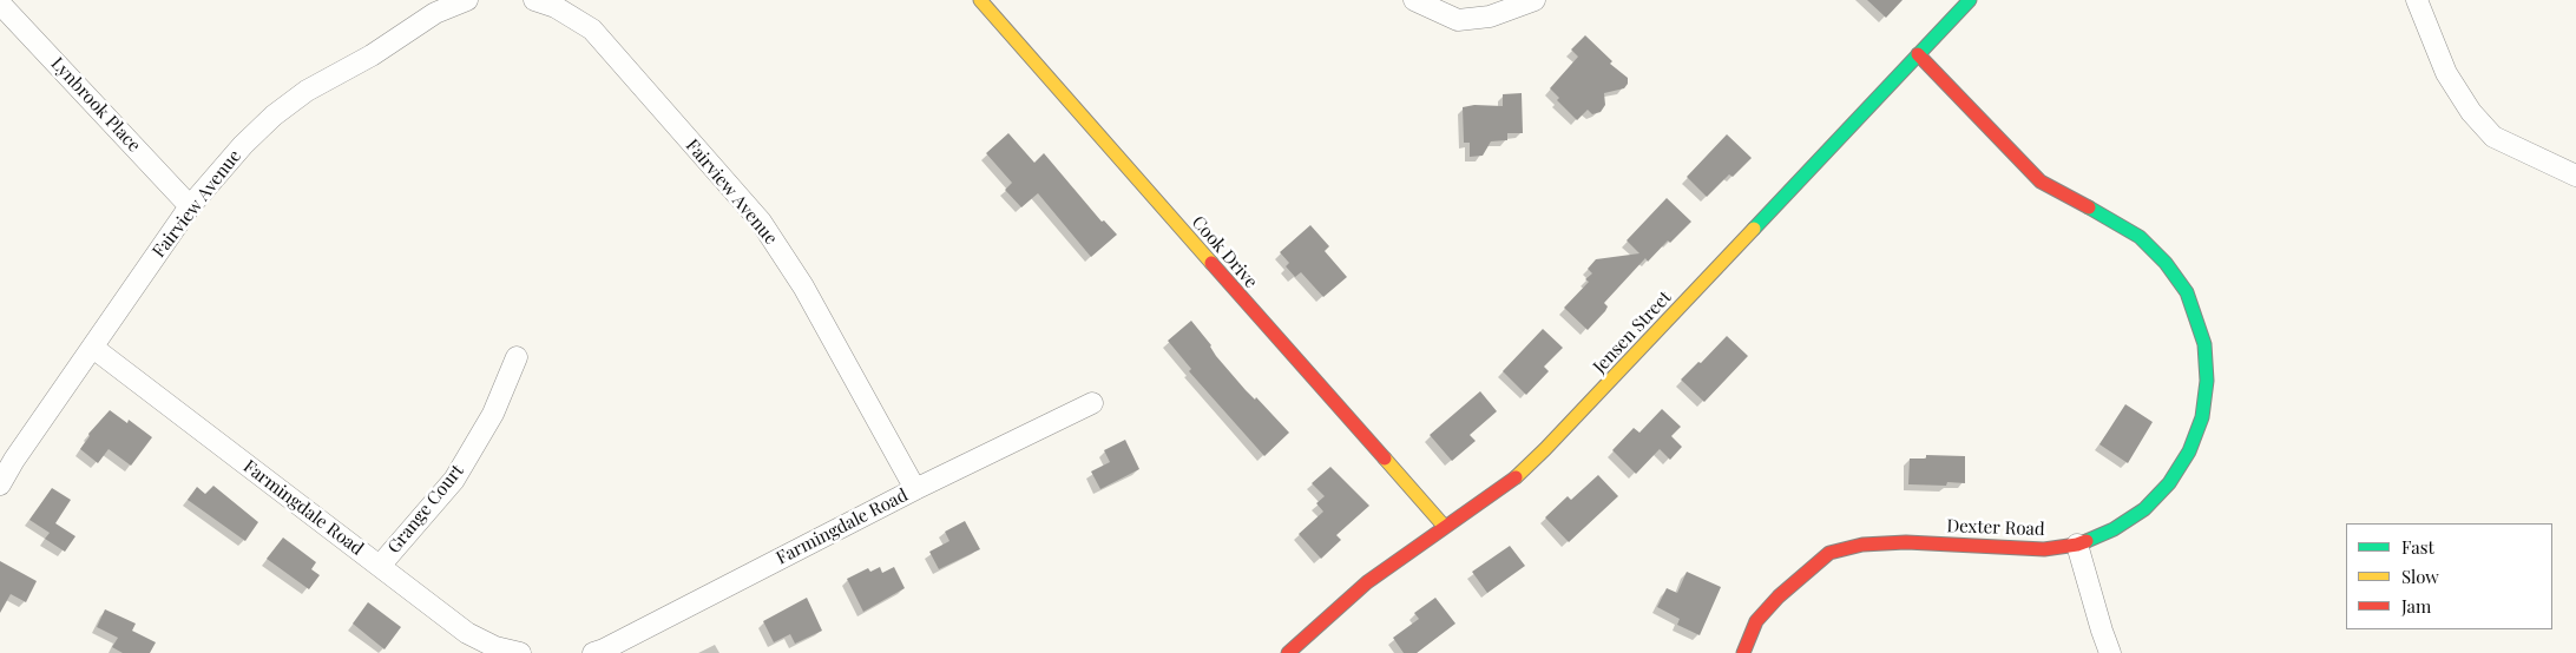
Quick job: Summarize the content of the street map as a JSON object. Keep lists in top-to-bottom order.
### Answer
{
  "streets": {
    "street": [
      "Lynbrook Place",
      "Fairview Avenue",
      "Cook Drive",
      "Jensen Street",
      "Farmingdale Road",
      "Grange Court",
      "Dexter Road"
    ]
  },
  "crossings": [
    ["Lynbrook Place", "Fairview Avenue"],
    ["Fairview Avenue", "Farmingdale Road"],
    ["Cook Drive", "Jensen Street"],
    ["Jensen Street", "Dexter Road"],
    ["Farmingdale Road", "Grange Court"]
  ],
  "legend": ["Fast", "Slow", "Jam"]
}
